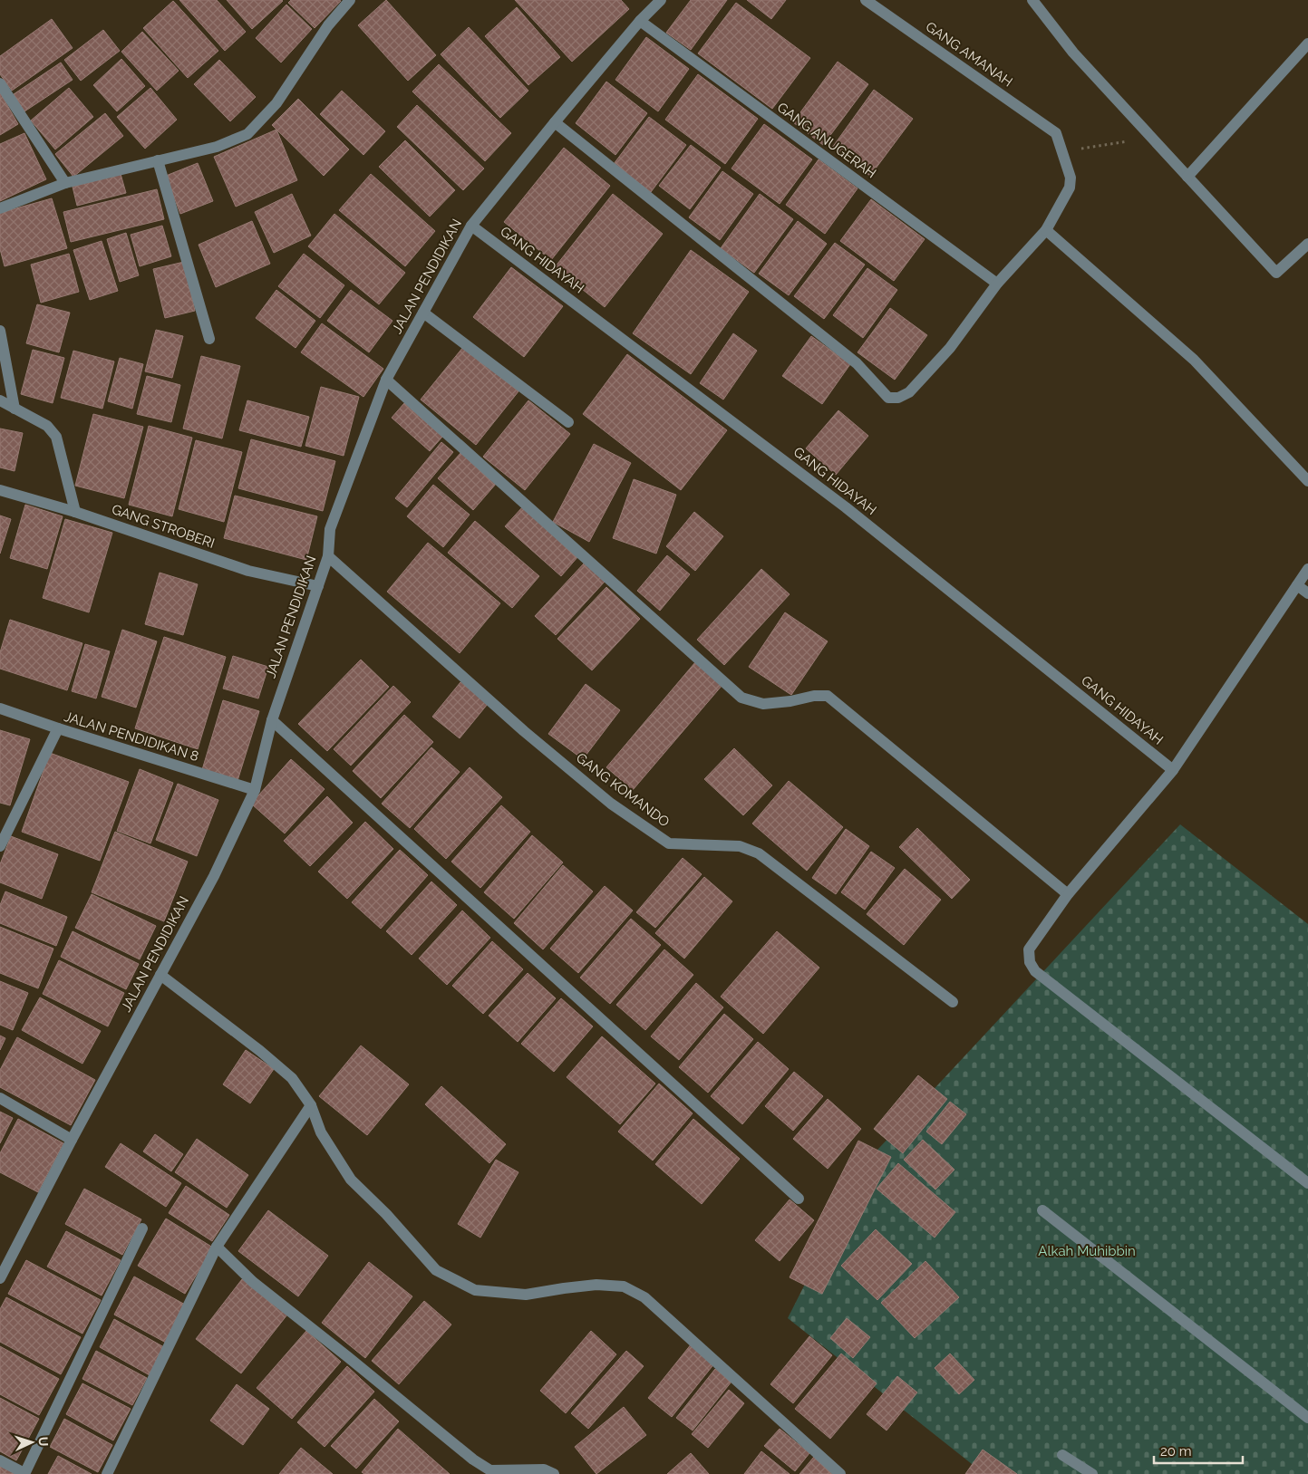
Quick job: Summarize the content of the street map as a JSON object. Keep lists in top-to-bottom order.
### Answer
{
  "streets": {
    "street": [
      "GANG AMANAH",
      "GANG ANUGERAH",
      "GANG HIDAYAH",
      "JALAN PENDIDIKAN",
      "GANG STROBERI",
      "JALAN PENDIDIKAN 8",
      "GANG KOMANDO"
    ]
  },
  "crossings": [
    ["GANG ANUGERAH", "JALAN PENDIDIKAN"],
    ["GANG HIDAYAH", "JALAN PENDIDIKAN"],
    ["JALAN PENDIDIKAN", "GANG STROBERI"],
    ["JALAN PENDIDIKAN", "JALAN PENDIDIKAN 8"],
    ["JALAN PENDIDIKAN", "GANG KOMANDO"]
  ],
  "parks": ["Alkah Muhibbin"],
  "scale_bar": "20 m",
  "north": "right"
}
